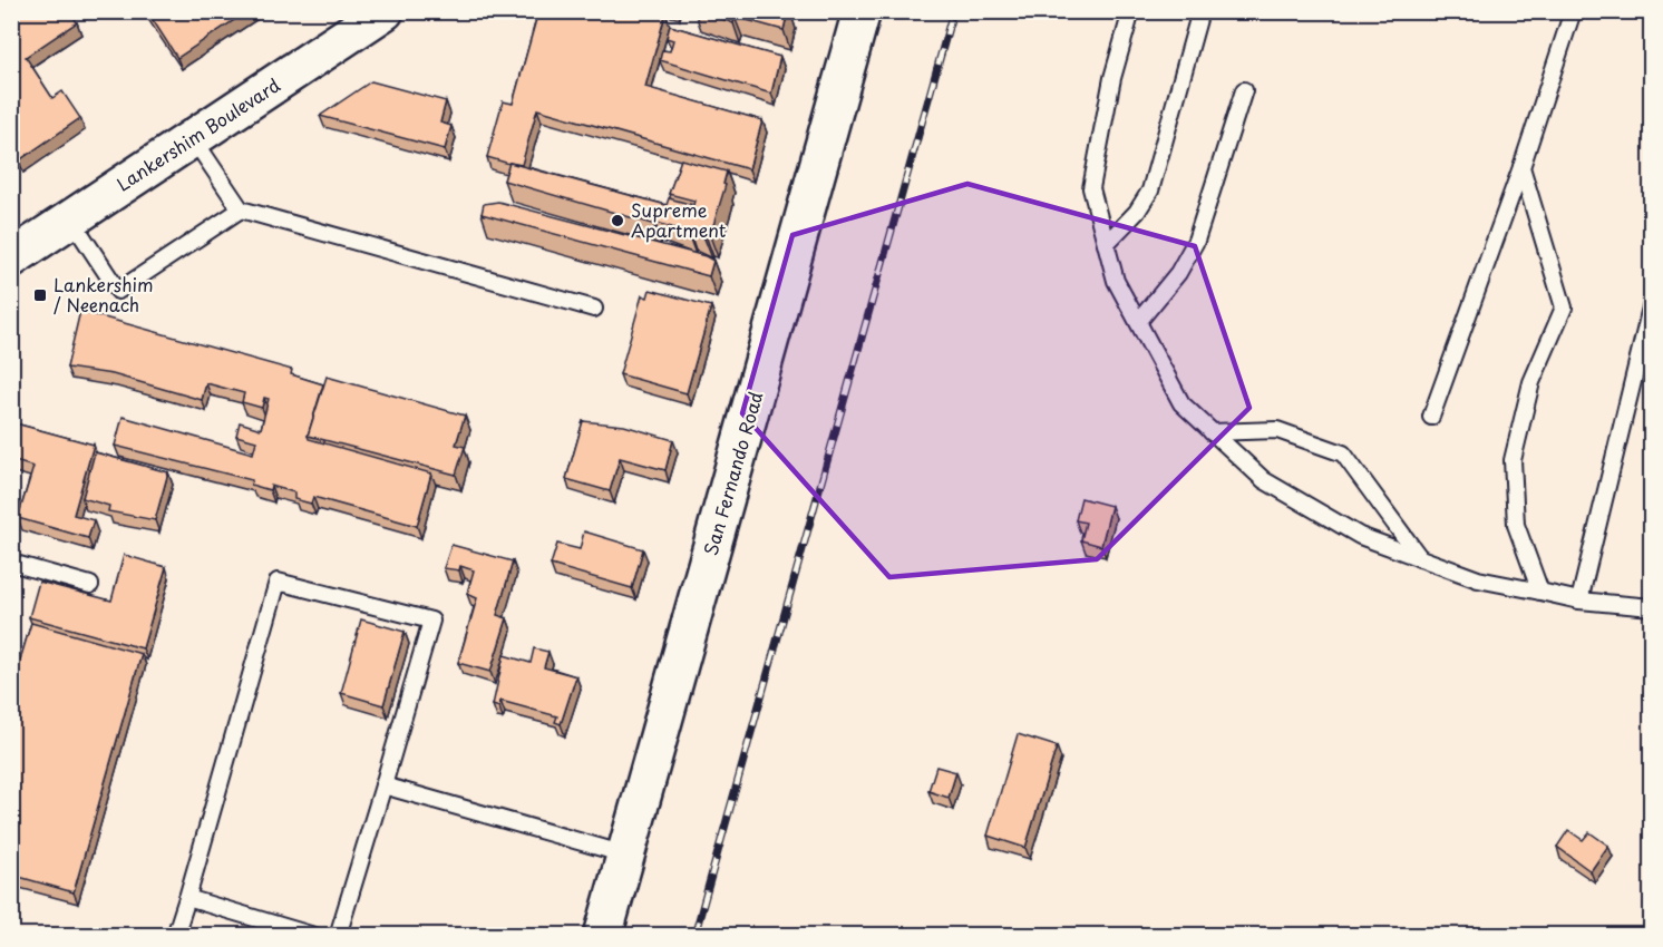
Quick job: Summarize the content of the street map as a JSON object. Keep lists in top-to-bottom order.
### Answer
{
  "streets": {
    "main road": ["Lankershim Boulevard", "San Fernando Road"]
  },
  "places": {
    "other": ["Supreme Apartment"],
    "transit": ["Lankershim / Neenach"]
  }
}
